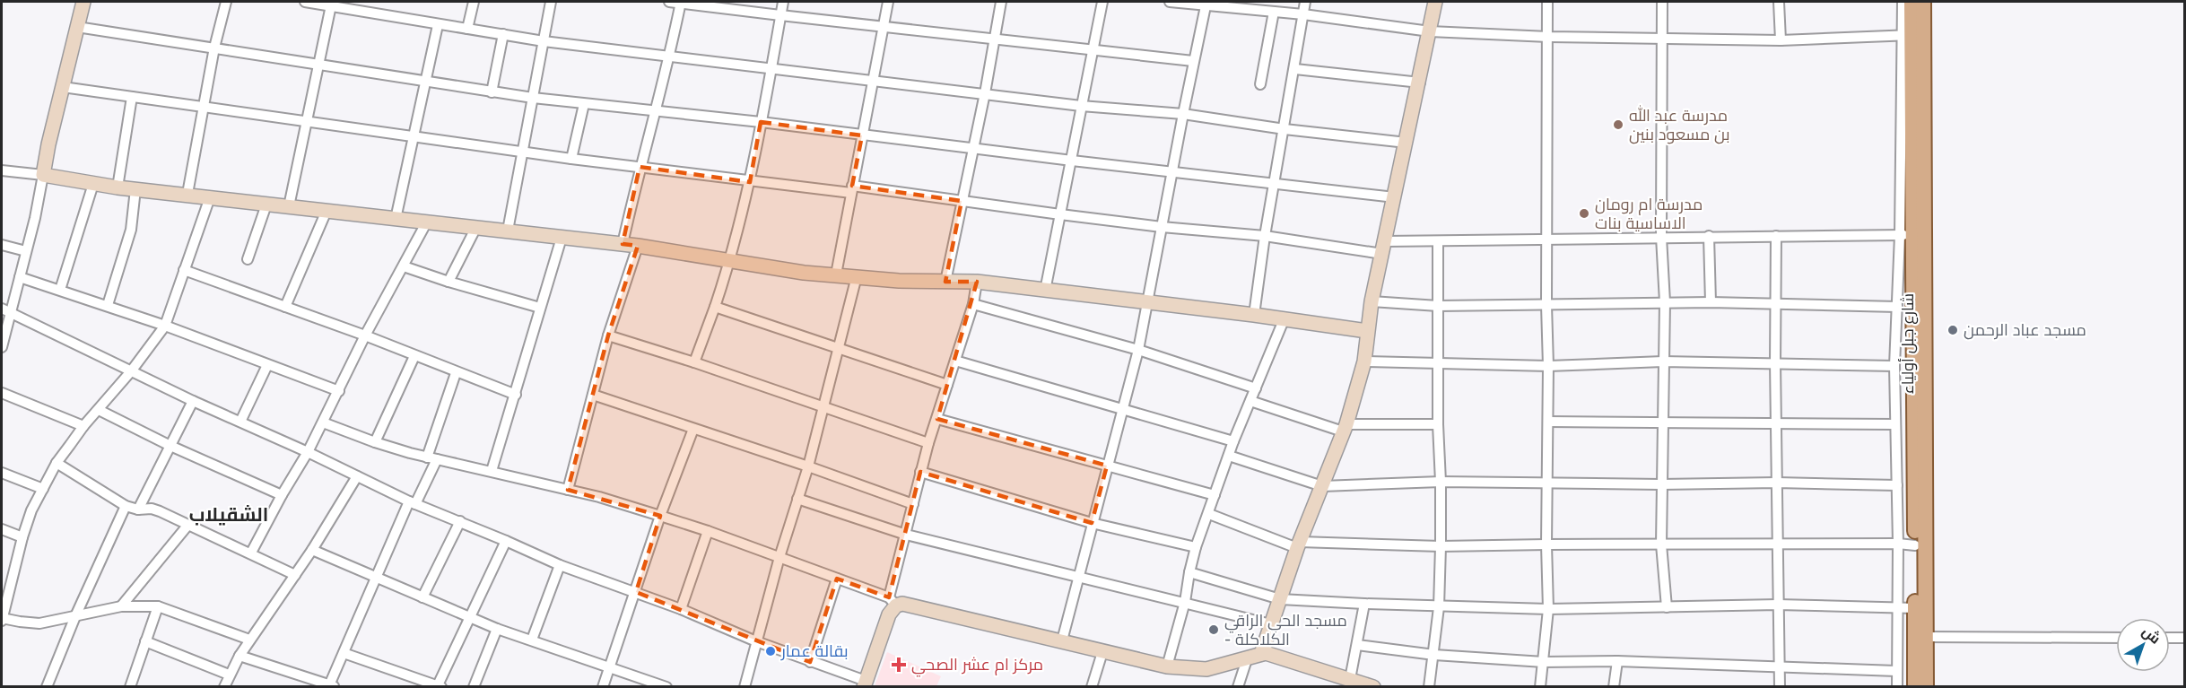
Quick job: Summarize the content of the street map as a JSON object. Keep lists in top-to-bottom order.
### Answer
{
  "streets": {
    "main road": ["شارع جبل أولياء"]
  },
  "districts": ["الشقيلاب"],
  "places": {
    "other": [
      "مدرسة عبد الله بن مسعود بنين",
      "مدرسة ام رومان الاساسية بنات",
      "مسجد عباد الرحمن",
      "مسجد الحي الراقي - الكلاكلة",
      "بقالة عمار"
    ],
    "health": ["مركز ام عشر الصحي"]
  },
  "north": "top right"
}
